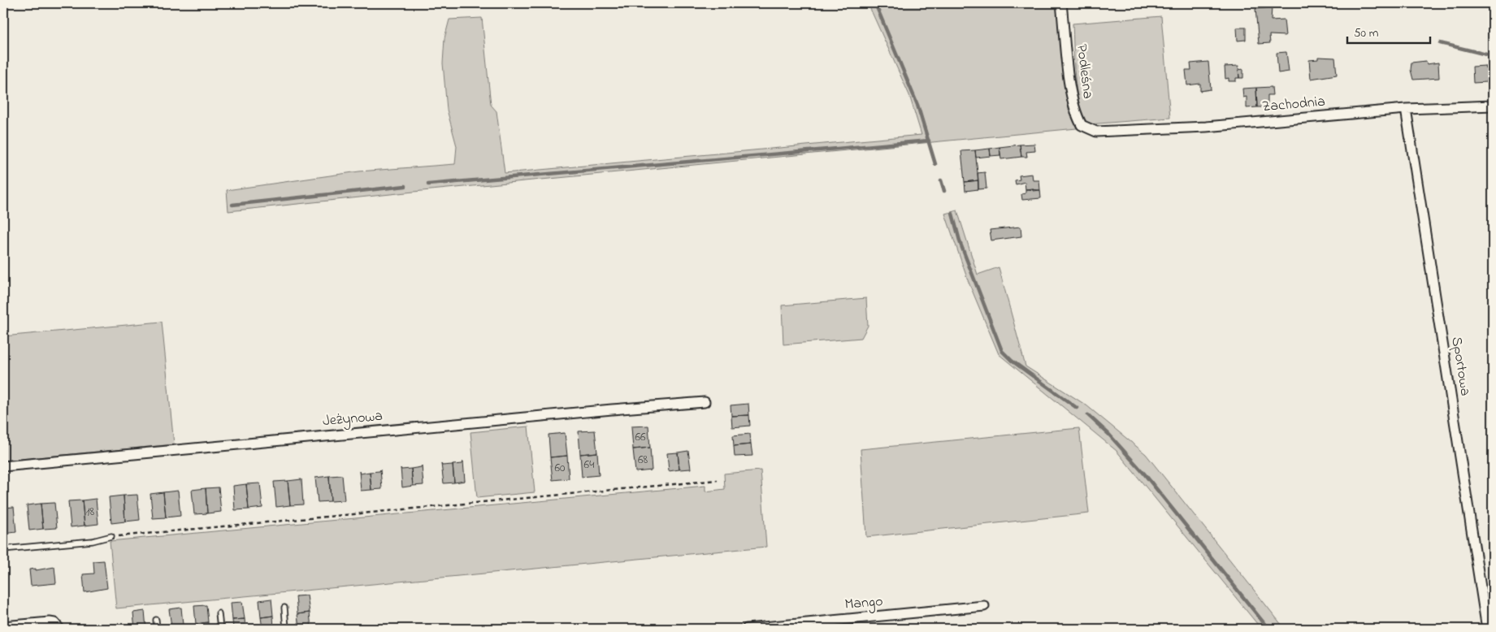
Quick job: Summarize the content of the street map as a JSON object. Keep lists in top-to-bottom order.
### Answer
{
  "streets": {
    "street": [
      "Podleśna",
      "Zachodnia",
      "Sportowa",
      "Jeżynowa",
      "Mango"
    ]
  },
  "crossings": [
    ["Podleśna", "Zachodnia"],
    ["Zachodnia", "Sportowa"]
  ],
  "house_numbers": [
    "66",
    "68",
    "64",
    "60",
    "18"
  ],
  "scale_bar": "50 m"
}
